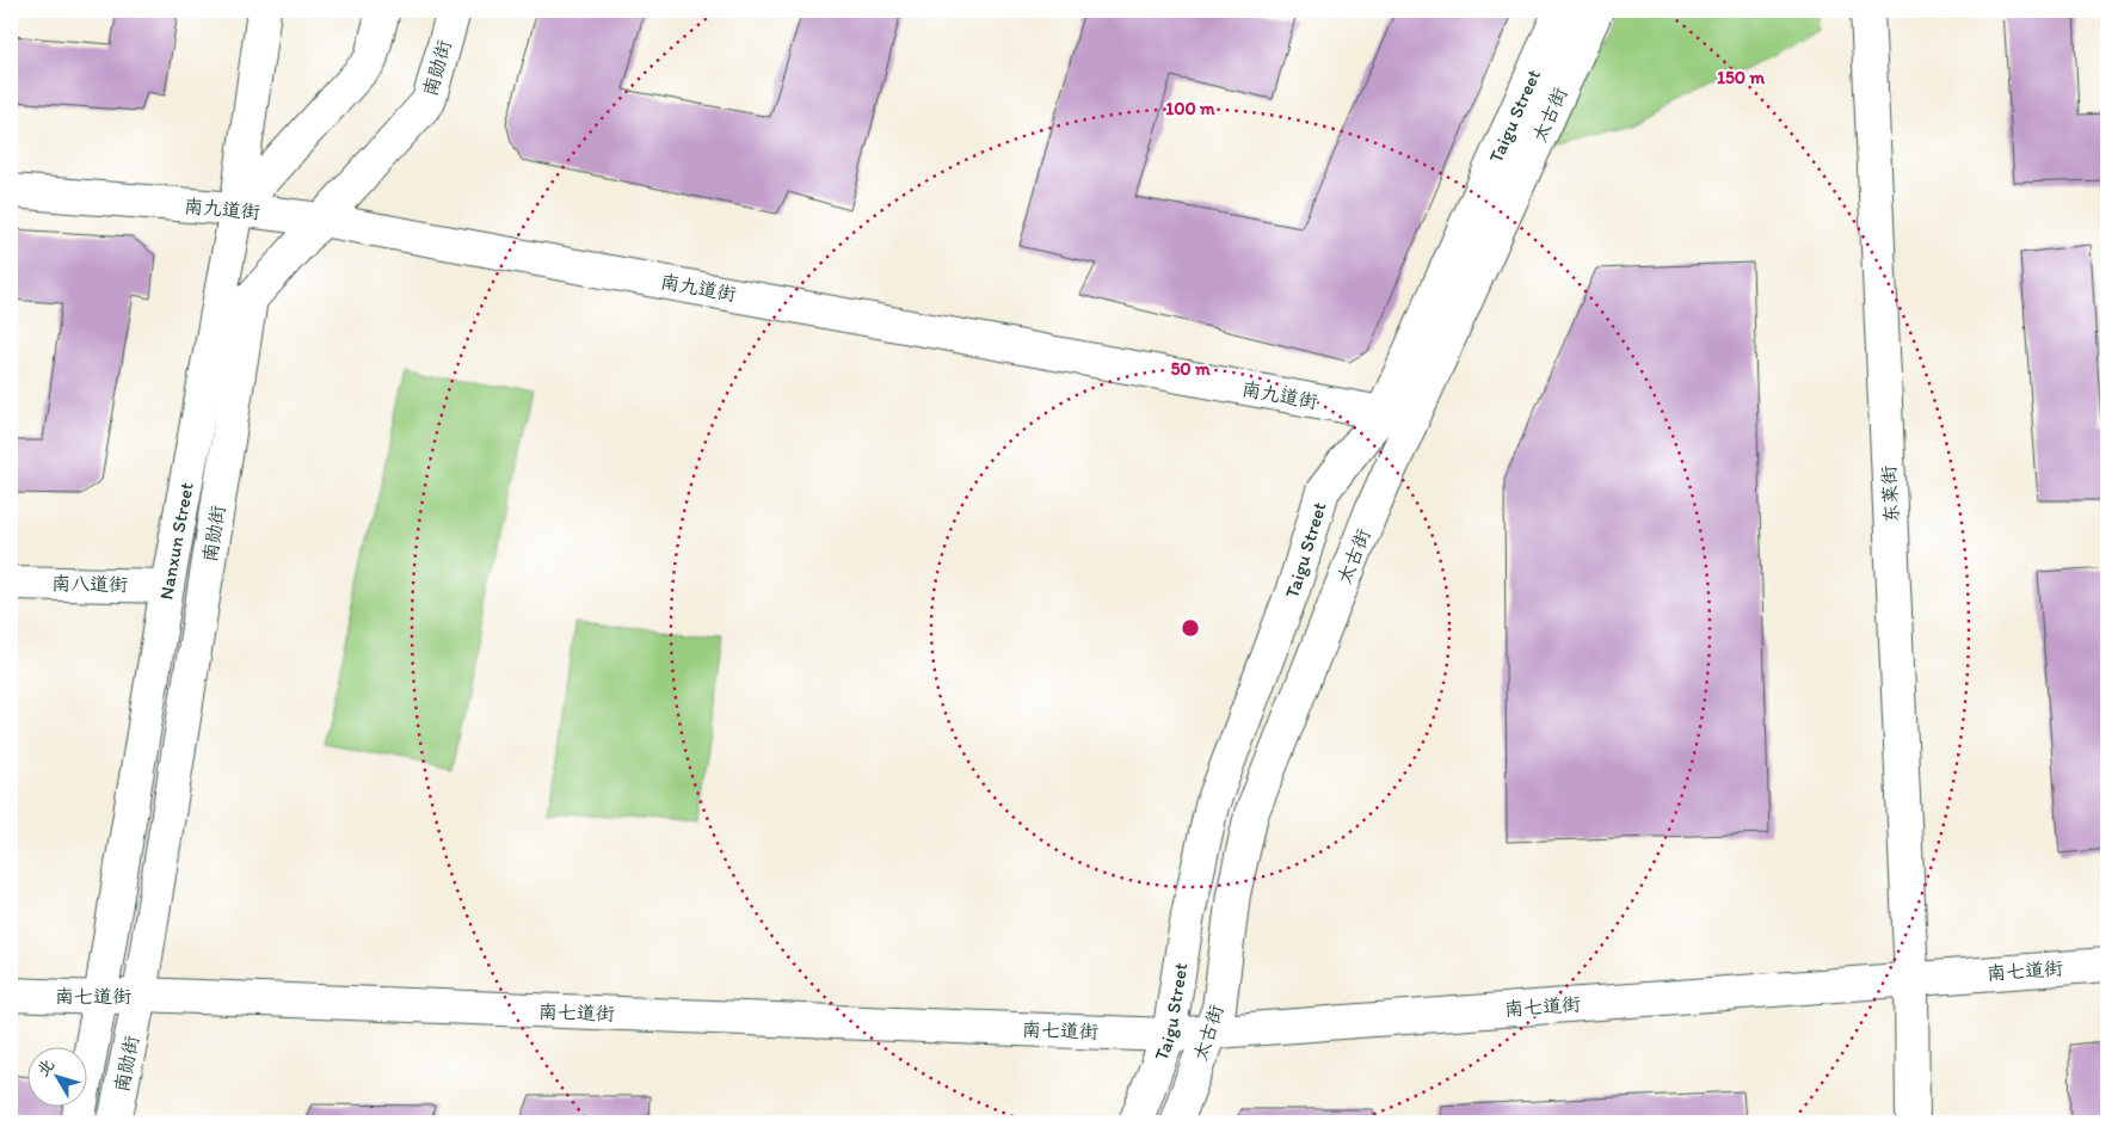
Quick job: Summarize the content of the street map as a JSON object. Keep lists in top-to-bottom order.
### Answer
{
  "streets": {
    "main road": [
      "南勋街",
      "太古街",
      "Taigu Street",
      "南九道街",
      "东莱街",
      "Nanxun Street",
      "南八道街",
      "南七道街"
    ]
  },
  "crossings": [
    ["南勋街", "南九道街"],
    ["南勋街", "南七道街"],
    ["太古街", "南七道街"],
    ["Taigu Street", "南九道街"],
    ["Taigu Street", "南七道街"],
    ["南九道街", "Nanxun Street"],
    ["东莱街", "南七道街"],
    ["Nanxun Street", "南八道街"],
    ["Nanxun Street", "南七道街"]
  ],
  "north": "top left",
  "rings": ["150 m", "100 m", "50 m"]
}
